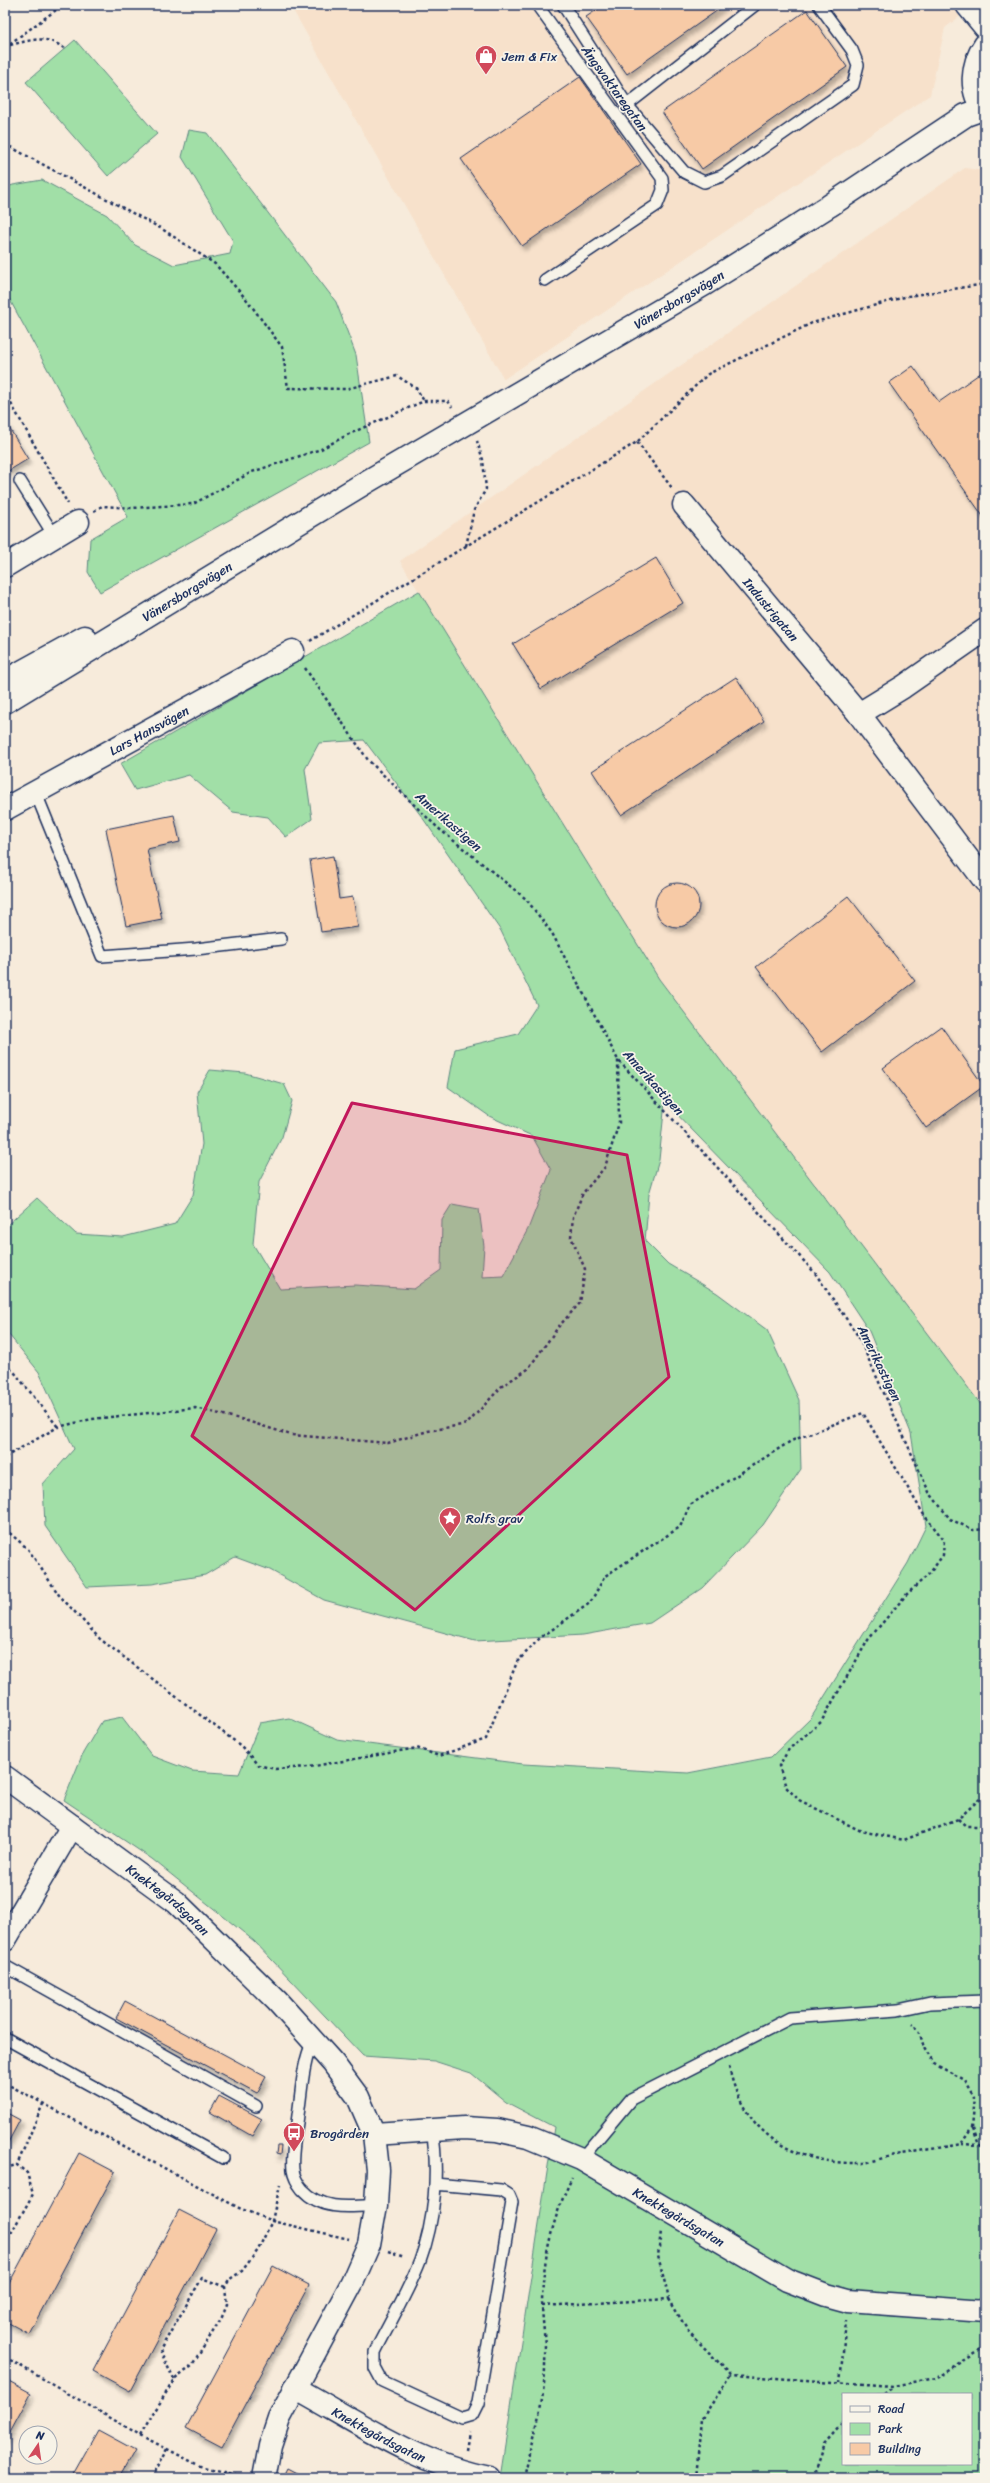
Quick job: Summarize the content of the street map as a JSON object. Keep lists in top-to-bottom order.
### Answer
{
  "streets": {
    "street": [
      "Vänersborgsvägen",
      "Industrigatan",
      "Lars Hansvägen",
      "Knektegårdsgatan"
    ],
    "lane": ["Ängsvaktaregatan"],
    "path": ["Amerikastigen"]
  },
  "crossings": [
    ["Lars Hansvägen", "Amerikastigen"]
  ],
  "places": {
    "shop": ["Jem & Fix"],
    "place": ["Rolfs grav"],
    "bus stop": ["Brogården"]
  },
  "legend": ["Road", "Park", "Building"],
  "north": "top"
}
